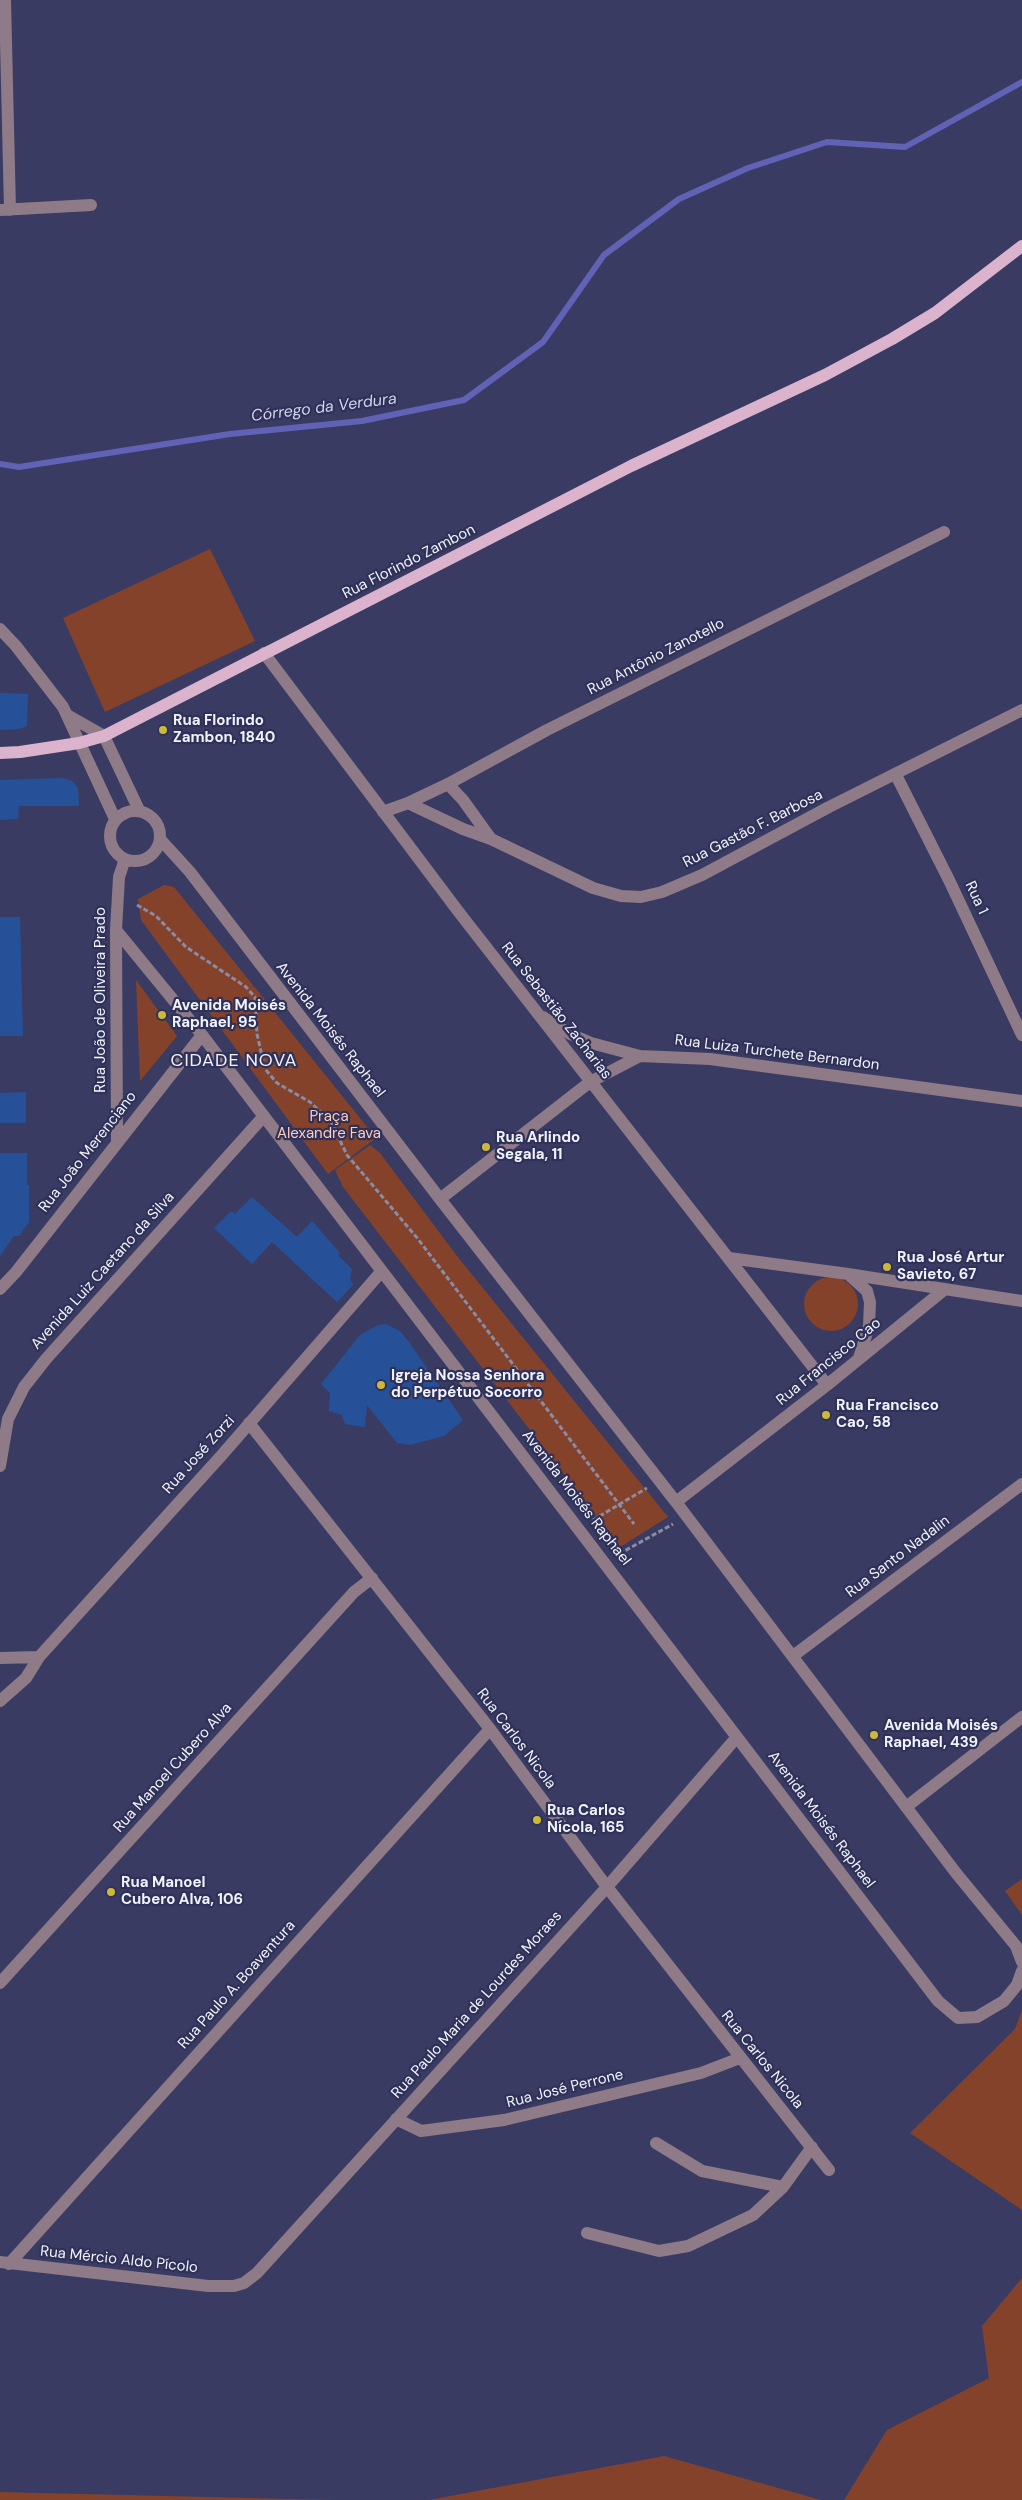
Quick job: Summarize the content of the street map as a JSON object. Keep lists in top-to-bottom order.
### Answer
{
  "streets": {
    "main road": ["Rua Florindo Zambon"],
    "street": [
      "Rua Antônio Zanotello",
      "Rua Gastão F. Barbosa",
      "Rua 1",
      "Rua João de Oliveira Prado",
      "Rua Sebastião Zacharias",
      "Avenida Moisés Raphael",
      "Rua Luiza Turchete Bernardon",
      "Rua João Merenciano",
      "Avenida Luiz Caetano da Silva",
      "Rua Francisco Cao",
      "Rua José Zorzi",
      "Rua Santo Nadalin",
      "Rua Carlos Nicola",
      "Rua Manoel Cubero Alva",
      "Rua Paulo A. Boaventura",
      "Rua Paulo Maria de Lourdes Moraes",
      "Rua José Perrone",
      "Rua Mércio Aldo Pícolo"
    ]
  },
  "crossings": [
    ["Rua Florindo Zambon", "Rua Sebastião Zacharias"],
    ["Rua Antônio Zanotello", "Rua Gastão F. Barbosa"],
    ["Rua Antônio Zanotello", "Rua Sebastião Zacharias"],
    ["Rua Gastão F. Barbosa", "Rua 1"],
    ["Rua João de Oliveira Prado", "Avenida Moisés Raphael"],
    ["Rua João de Oliveira Prado", "Rua João Merenciano"],
    ["Rua Sebastião Zacharias", "Rua Luiza Turchete Bernardon"],
    ["Rua Sebastião Zacharias", "Rua Francisco Cao"],
    ["Avenida Moisés Raphael", "Rua João Merenciano"],
    ["Avenida Moisés Raphael", "Avenida Luiz Caetano da Silva"],
    ["Avenida Moisés Raphael", "Rua Francisco Cao"],
    ["Avenida Moisés Raphael", "Rua José Zorzi"],
    ["Avenida Moisés Raphael", "Rua Santo Nadalin"],
    ["Avenida Moisés Raphael", "Rua Paulo Maria de Lourdes Moraes"],
    ["Rua José Zorzi", "Rua Carlos Nicola"],
    ["Rua Carlos Nicola", "Rua Manoel Cubero Alva"],
    ["Rua Carlos Nicola", "Rua Paulo A. Boaventura"],
    ["Rua Carlos Nicola", "Rua Paulo Maria de Lourdes Moraes"],
    ["Rua Carlos Nicola", "Rua José Perrone"],
    ["Rua Paulo A. Boaventura", "Rua Mércio Aldo Pícolo"],
    ["Rua Paulo Maria de Lourdes Moraes", "Rua José Perrone"],
    ["Rua Paulo Maria de Lourdes Moraes", "Rua Mércio Aldo Pícolo"]
  ],
  "districts": ["CIDADE NOVA"],
  "water": ["Córrego da Verdura"],
  "parks": ["Praça Alexandre Fava"],
  "places": [
    "Rua Florindo Zambon, 1840",
    "Avenida Moisés Raphael, 95",
    "Rua Arlindo Segala, 11",
    "Rua José Artur Savieto, 67",
    "Igreja Nossa Senhora do Perpétuo Socorro",
    "Rua Francisco Cao, 58",
    "Avenida Moisés Raphael, 439",
    "Rua Carlos Nícola, 165",
    "Rua Manoel Cubero Alva, 106"
  ]
}
